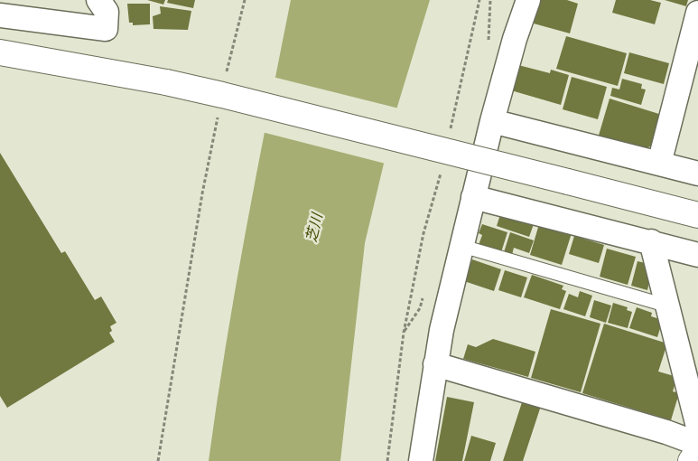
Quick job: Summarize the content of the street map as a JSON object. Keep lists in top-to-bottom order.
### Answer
{
  "water": ["芝川"]
}
